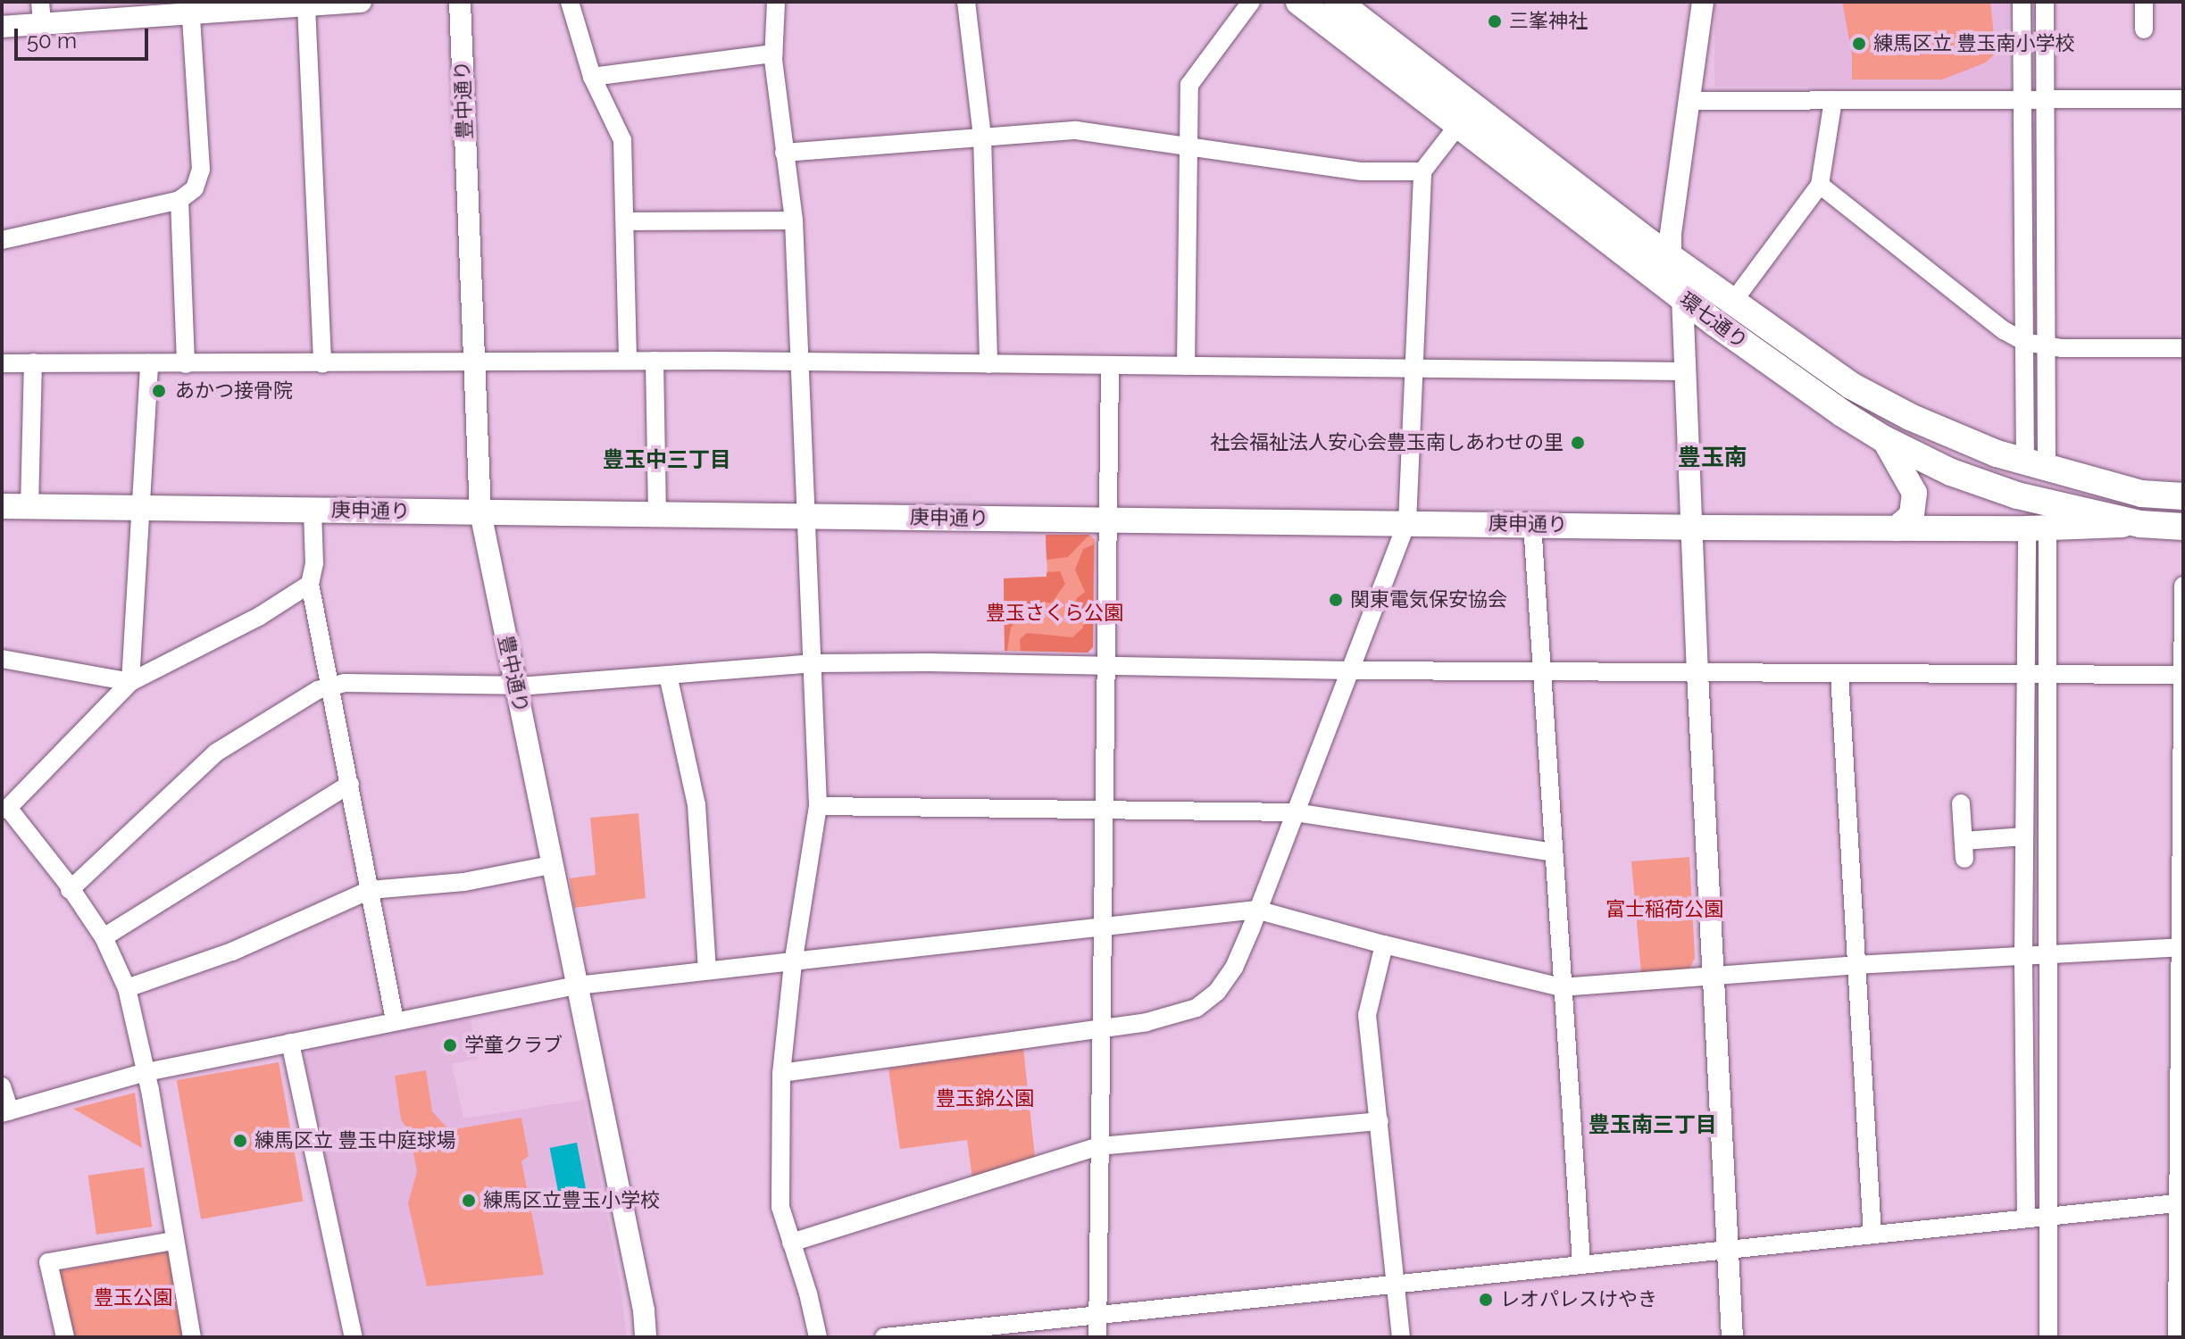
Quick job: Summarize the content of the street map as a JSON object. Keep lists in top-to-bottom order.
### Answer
{
  "streets": {
    "main road": ["環七通り", "庚申通り"],
    "street": ["豊中通り"]
  },
  "crossings": [
    ["豊中通り", "庚申通り"],
    ["環七通り", "庚申通り"]
  ],
  "districts": ["豊玉南", "豊玉中三丁目", "豊玉南三丁目"],
  "parks": [
    "豊玉さくら公園",
    "富士稲荷公園",
    "豊玉錦公園",
    "豊玉公園"
  ],
  "places": [
    "三峯神社",
    "練馬区立 豊玉南小学校",
    "あかつ接骨院",
    "社会福祉法人安心会豊玉南しあわせの里",
    "関東電気保安協会",
    "学童クラブ",
    "練馬区立 豊玉中庭球場",
    "練馬区立豊玉小学校",
    "レオパレスけやき"
  ],
  "scale_bar": "50 m"
}
